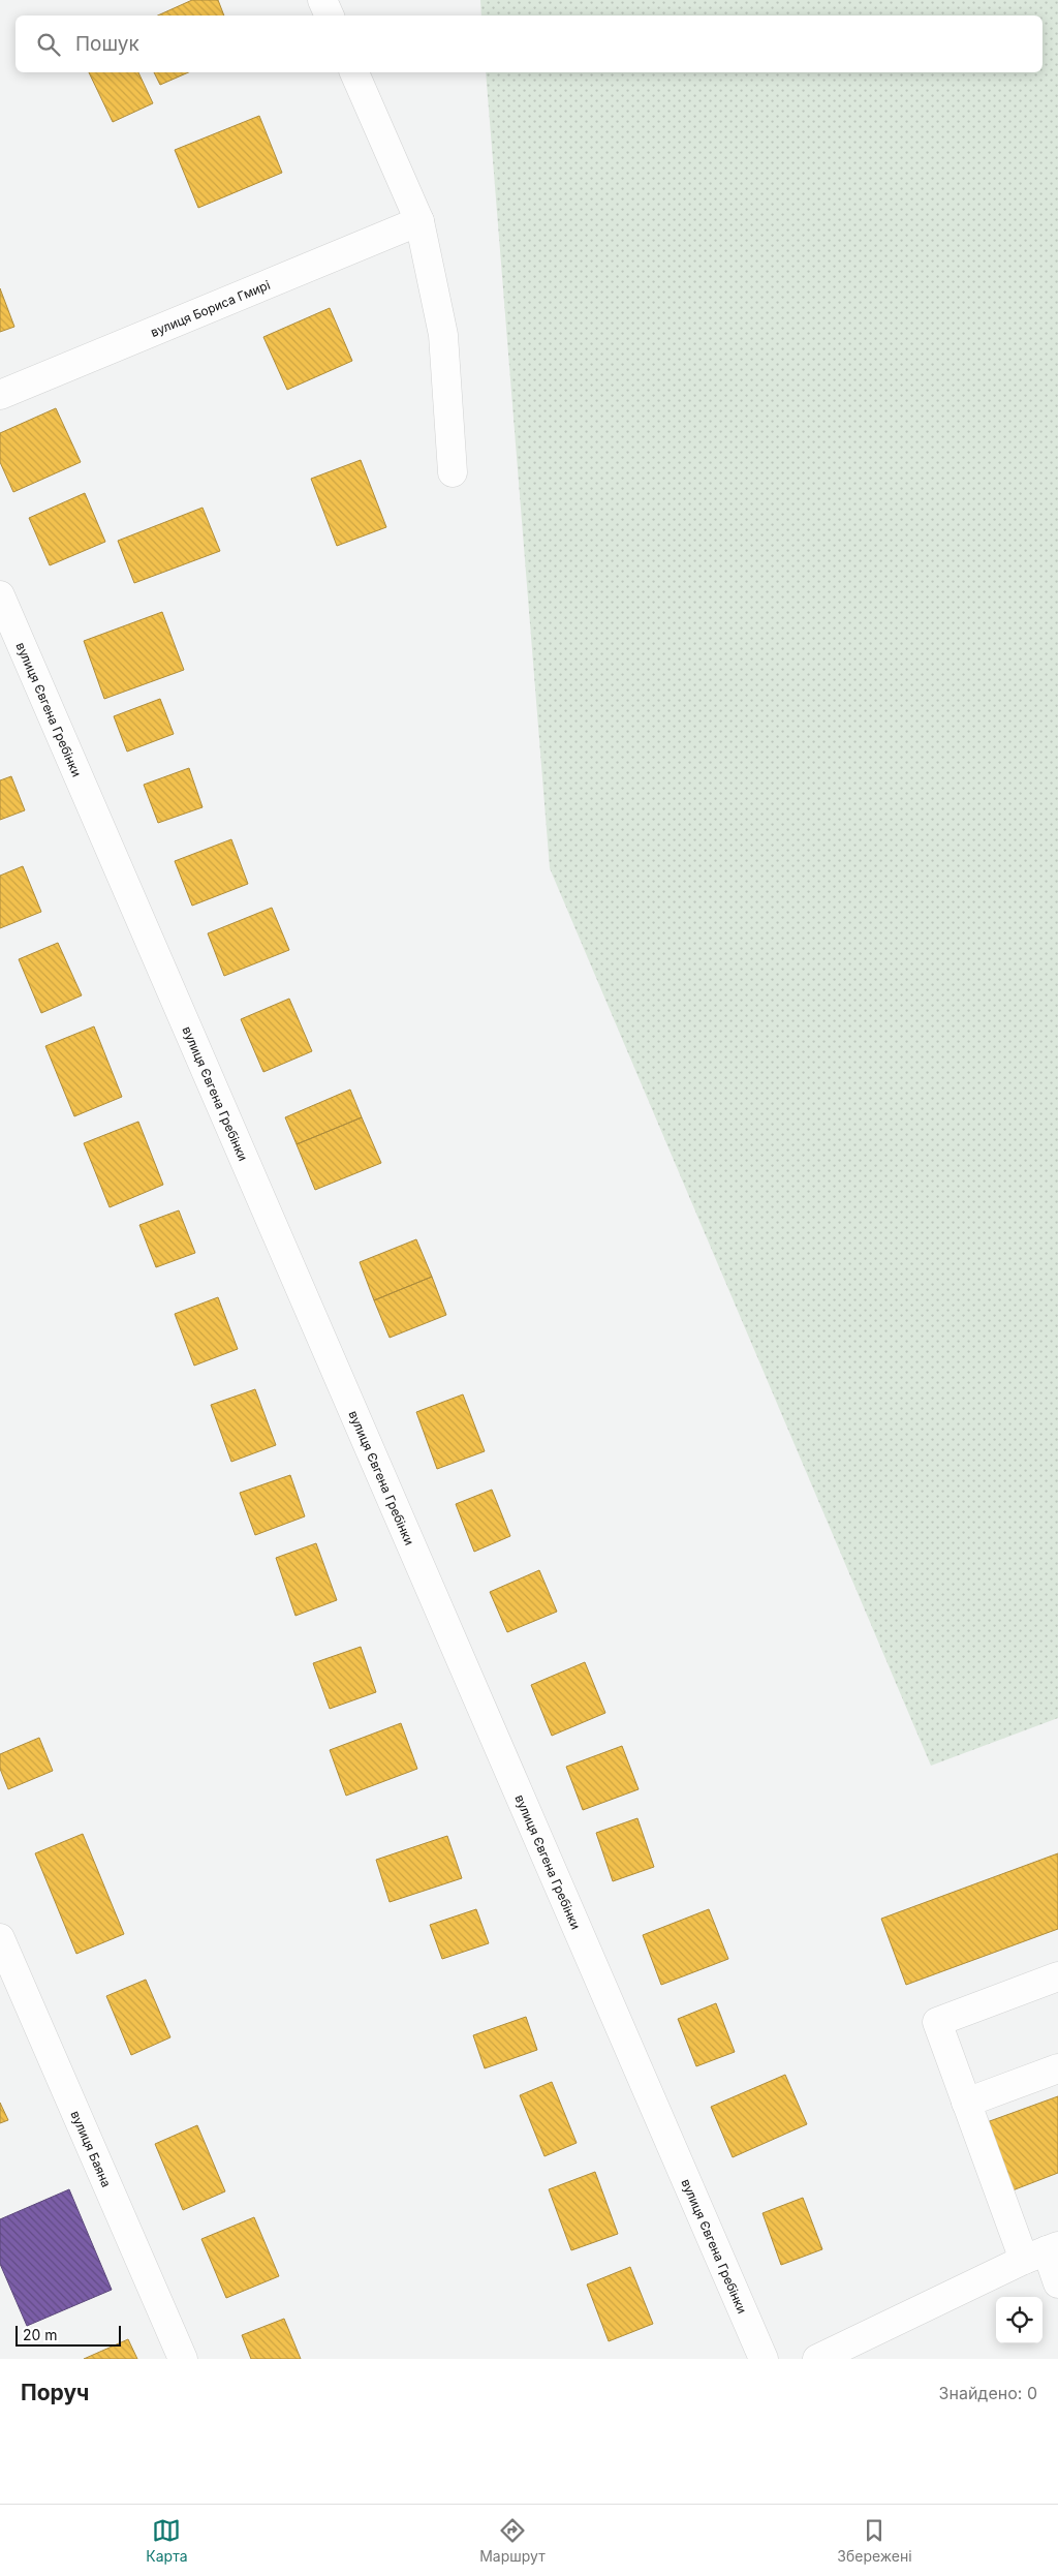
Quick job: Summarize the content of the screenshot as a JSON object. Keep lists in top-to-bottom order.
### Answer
{
  "streets": {
    "street": ["вулиця Бориса Гмирі", "вулиця Євгена Гребінки", "вулиця Баяна"]
  },
  "scale_bar": "20 m",
  "page": {
    "search": "Пошук",
    "scale": "20 m",
    "heading": ["Поруч", "Знайдено: 0"],
    "nav": ["Карта", "Маршрут", "Збережені"]
  }
}
